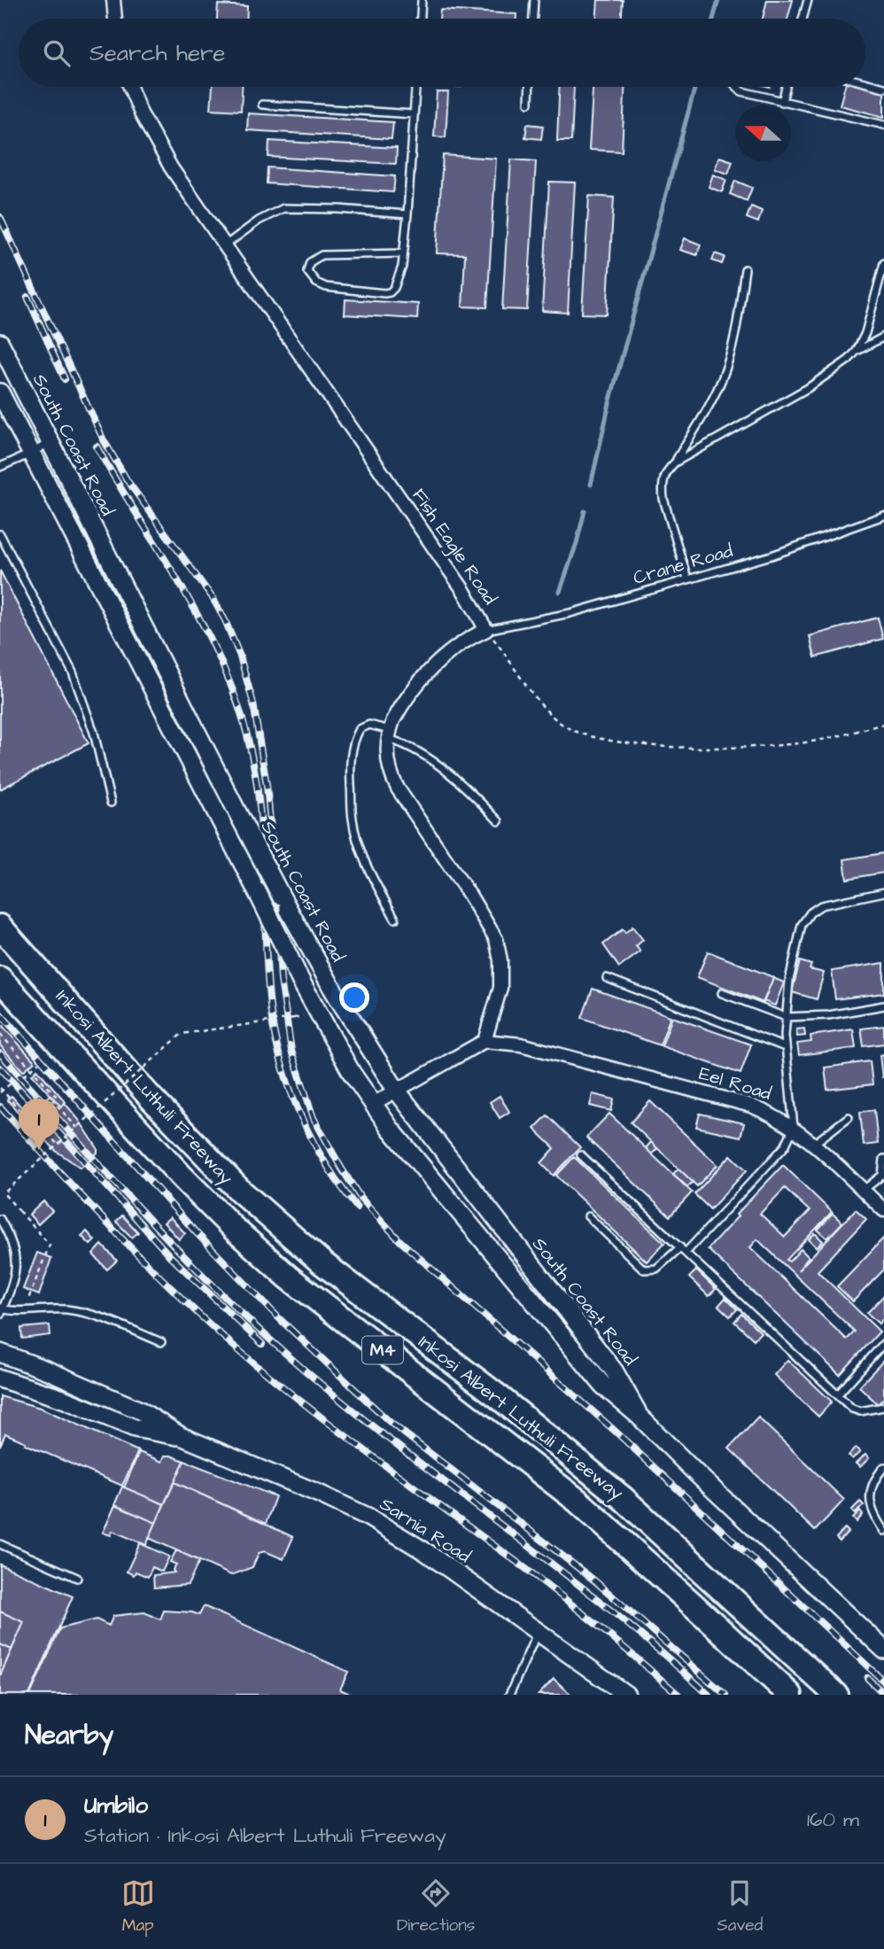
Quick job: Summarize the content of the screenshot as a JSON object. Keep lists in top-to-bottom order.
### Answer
{
  "streets": {
    "highway": ["Inkosi Albert Luthuli Freeway", "M4"],
    "street": [
      "South Coast Road",
      "Fish Eagle Road",
      "Eel Road",
      "Sarnia Road"
    ],
    "lane": ["Crane Road"]
  },
  "crossings": [
    ["Fish Eagle Road", "Crane Road"]
  ],
  "north": "left",
  "page": {
    "search": "Search here",
    "pins": "1",
    "heading": "Nearby",
    "list": [
      {
        "mark": "1",
        "name": "Umbilo",
        "note": "Station · Inkosi Albert Luthuli Freeway",
        "value": "160 m"
      }
    ],
    "nav": ["Map", "Directions", "Saved"]
  }
}
